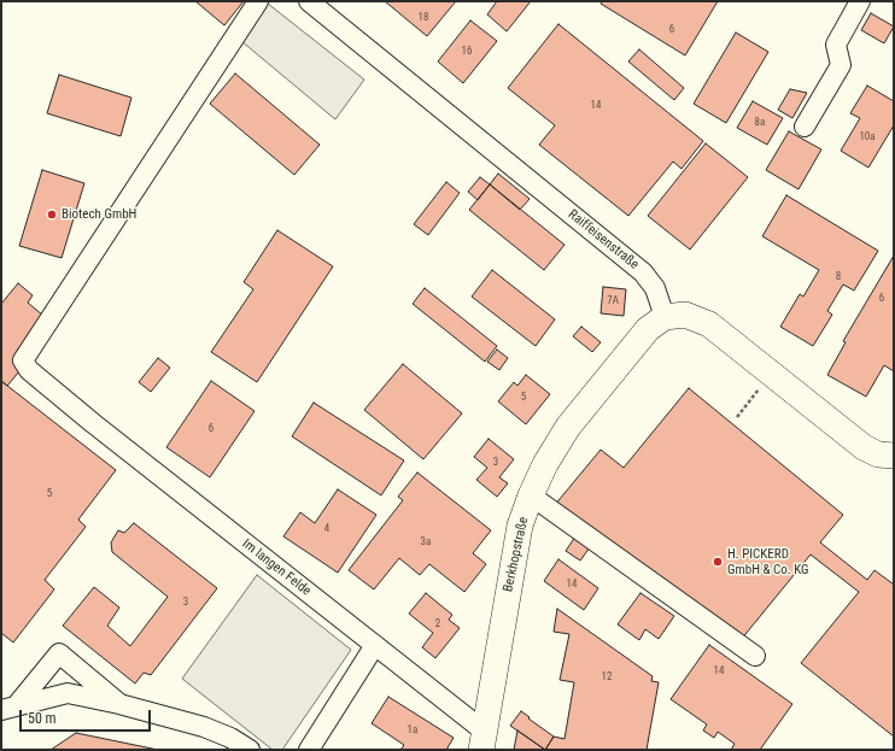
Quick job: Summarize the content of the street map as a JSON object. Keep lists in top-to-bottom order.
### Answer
{
  "streets": {
    "main road": ["Berkhopstraße"],
    "street": ["Raiffeisenstraße", "Im langen Felde"]
  },
  "crossings": [
    ["Raiffeisenstraße", "Berkhopstraße"],
    ["Berkhopstraße", "Im langen Felde"]
  ],
  "places": ["Biotech GmbH", "H. PICKERD GmbH & Co. KG"],
  "house_numbers": [
    "18",
    "6",
    "16",
    "14",
    "8a",
    "10a",
    "8",
    "6",
    "7A",
    "5",
    "6",
    "3",
    "5",
    "4",
    "3a",
    "14",
    "3",
    "2",
    "14",
    "12",
    "1a"
  ],
  "scale_bar": "50 m"
}
